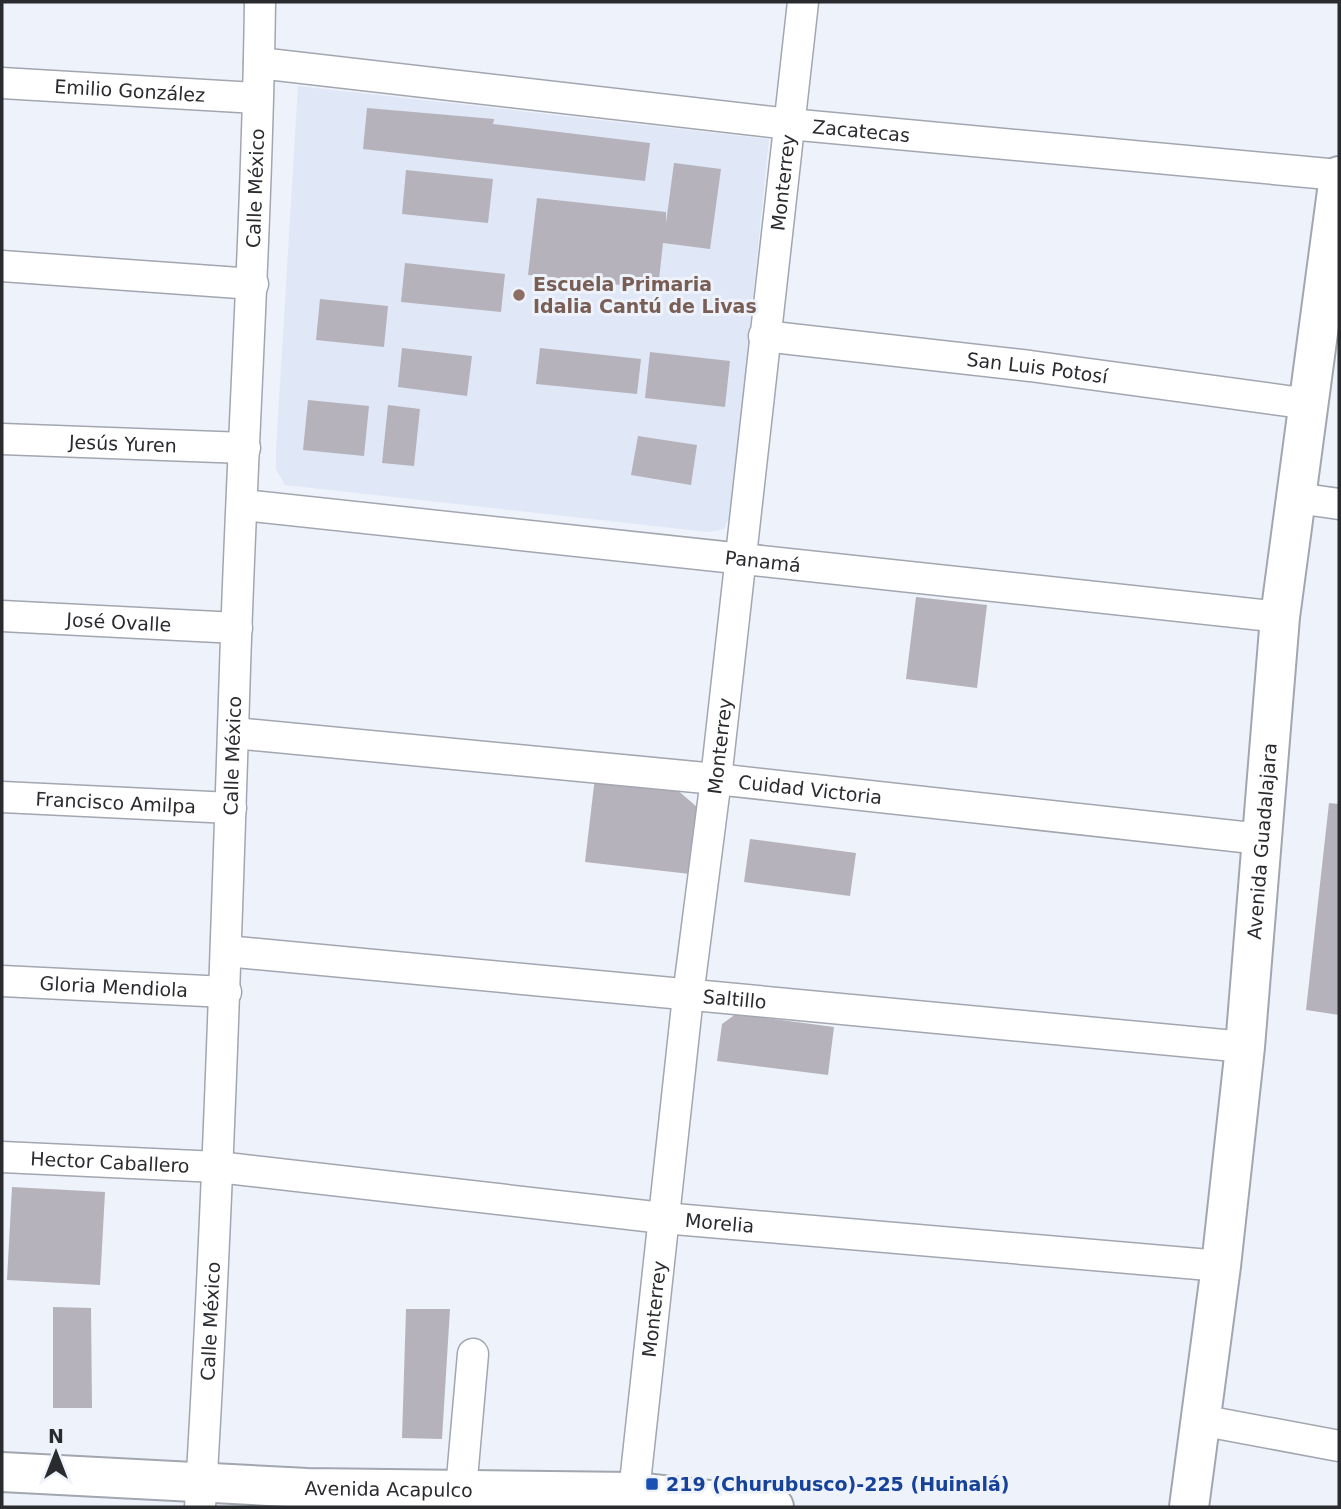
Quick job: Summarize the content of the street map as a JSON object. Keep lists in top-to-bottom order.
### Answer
{
  "streets": {
    "main road": ["Avenida Guadalajara", "Avenida Acapulco"],
    "street": [
      "Emilio González",
      "Zacatecas",
      "Monterrey",
      "Calle México",
      "San Luis Potosí",
      "Jesús Yuren",
      "Panamá",
      "José Ovalle",
      "Cuidad Victoria",
      "Francisco Amilpa",
      "Gloria Mendiola",
      "Saltillo",
      "Hector Caballero",
      "Morelia"
    ]
  },
  "crossings": [
    ["Emilio González", "Calle México"],
    ["Zacatecas", "Monterrey"],
    ["Zacatecas", "Calle México"],
    ["Zacatecas", "Avenida Guadalajara"],
    ["Monterrey", "San Luis Potosí"],
    ["Monterrey", "Panamá"],
    ["Monterrey", "Cuidad Victoria"],
    ["Monterrey", "Saltillo"],
    ["Monterrey", "Morelia"],
    ["Monterrey", "Avenida Acapulco"],
    ["Calle México", "Jesús Yuren"],
    ["Calle México", "Panamá"],
    ["Calle México", "José Ovalle"],
    ["Calle México", "Cuidad Victoria"],
    ["Calle México", "Francisco Amilpa"],
    ["Calle México", "Gloria Mendiola"],
    ["Calle México", "Saltillo"],
    ["Calle México", "Hector Caballero"],
    ["Calle México", "Morelia"],
    ["Calle México", "Avenida Acapulco"],
    ["San Luis Potosí", "Avenida Guadalajara"],
    ["Panamá", "Avenida Guadalajara"],
    ["Cuidad Victoria", "Avenida Guadalajara"],
    ["Avenida Guadalajara", "Saltillo"],
    ["Avenida Guadalajara", "Morelia"],
    ["Hector Caballero", "Morelia"]
  ],
  "places": {
    "other": ["Escuela Primaria Idalia Cantú de Livas"],
    "transit": ["219 (Churubusco)-225 (Huinalá)"]
  },
  "north": "top"
}
